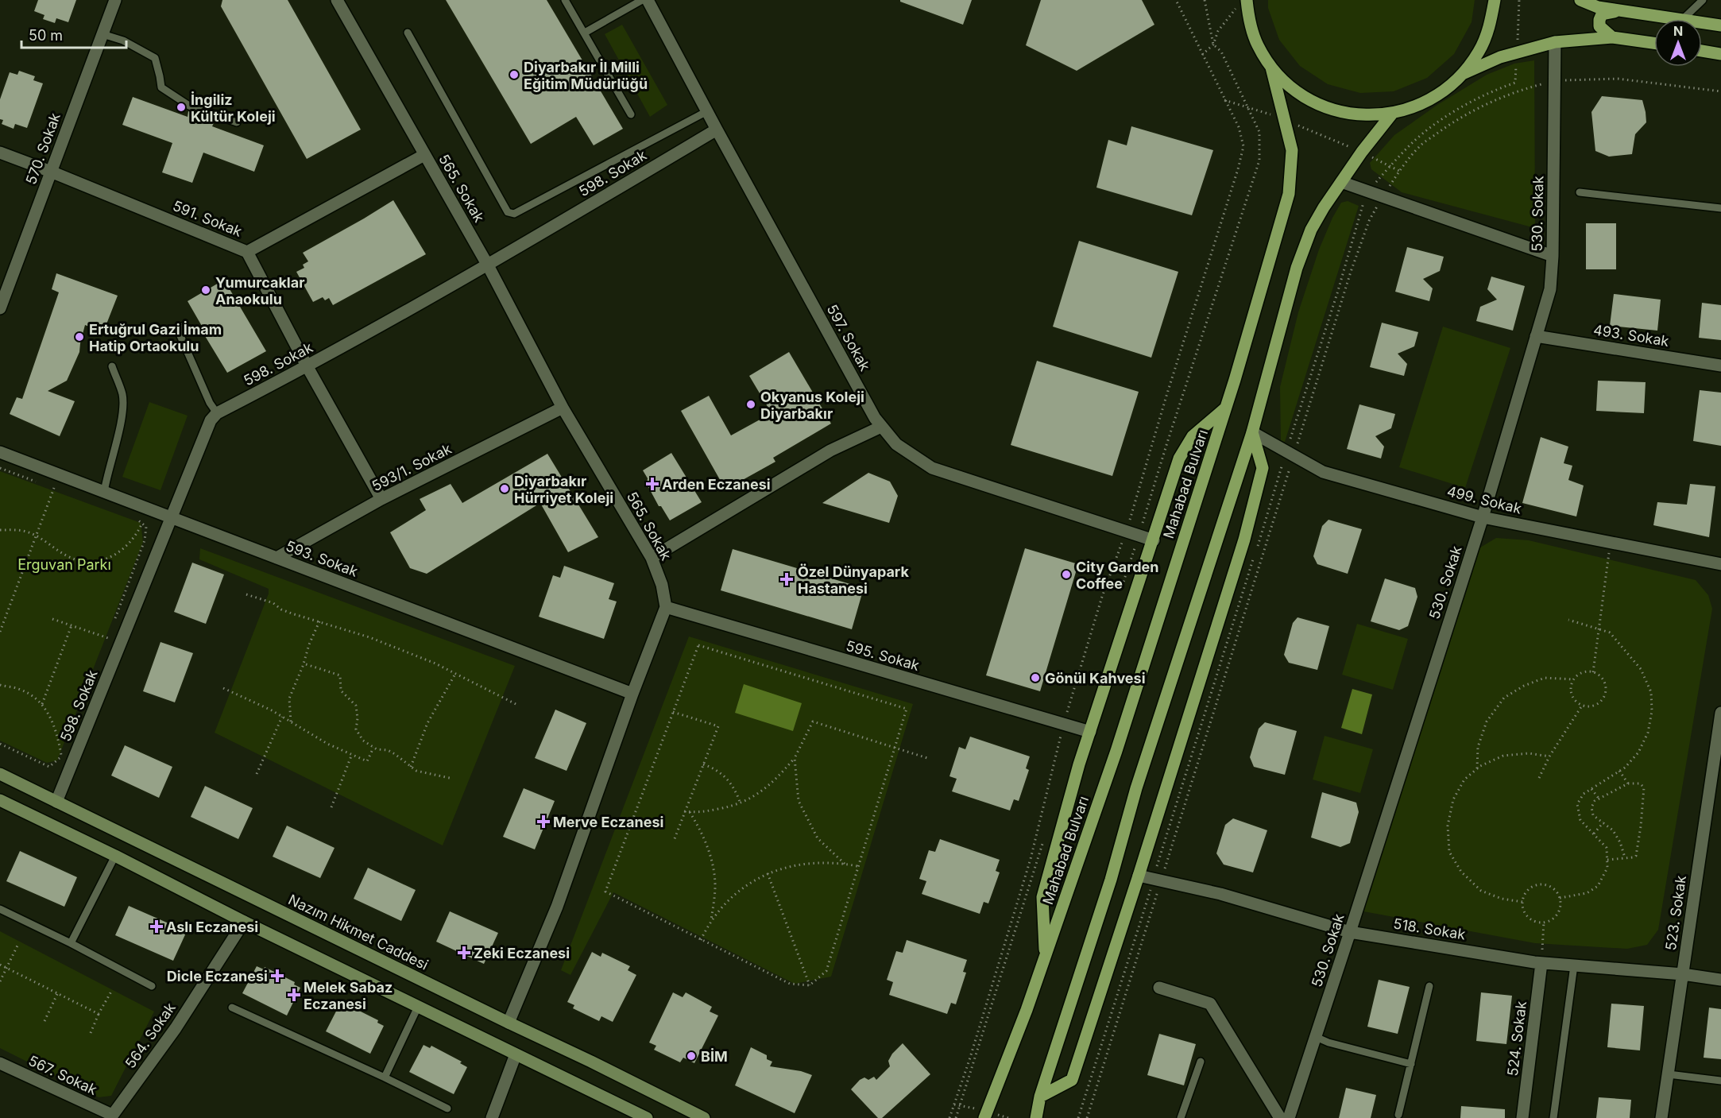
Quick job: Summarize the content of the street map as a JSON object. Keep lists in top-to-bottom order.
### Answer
{
  "streets": {
    "main road": ["Mahabad Bulvarı", "Nazım Hikmet Caddesi"],
    "street": [
      "570. Sokak",
      "598. Sokak",
      "565. Sokak",
      "530. Sokak",
      "591. Sokak",
      "493. Sokak",
      "597. Sokak",
      "593/1. Sokak",
      "499. Sokak",
      "593. Sokak",
      "595. Sokak",
      "523. Sokak",
      "518. Sokak",
      "564. Sokak",
      "524. Sokak",
      "567. Sokak"
    ]
  },
  "crossings": [
    ["570. Sokak", "591. Sokak"],
    ["598. Sokak", "565. Sokak"],
    ["598. Sokak", "591. Sokak"],
    ["598. Sokak", "597. Sokak"],
    ["598. Sokak", "593. Sokak"],
    ["598. Sokak", "Nazım Hikmet Caddesi"],
    ["565. Sokak", "593/1. Sokak"],
    ["565. Sokak", "595. Sokak"],
    ["530. Sokak", "493. Sokak"],
    ["530. Sokak", "499. Sokak"],
    ["530. Sokak", "518. Sokak"],
    ["591. Sokak", "593/1. Sokak"],
    ["593/1. Sokak", "593. Sokak"],
    ["523. Sokak", "518. Sokak"],
    ["518. Sokak", "524. Sokak"],
    ["564. Sokak", "567. Sokak"]
  ],
  "parks": ["Erguvan Parkı"],
  "places": {
    "other": [
      "Diyarbakır İl Milli Eğitim Müdürlüğü",
      "İngiliz Kültür Koleji",
      "Yumurcaklar Anaokulu",
      "Ertuğrul Gazi İmam Hatip Ortaokulu",
      "Okyanus Koleji Diyarbakır",
      "Diyarbakır Hürriyet Koleji",
      "City Garden Coffee",
      "Gönül Kahvesi",
      "BİM"
    ],
    "health": [
      "Arden Eczanesi",
      "Özel Dünyapark Hastanesi",
      "Merve Eczanesi",
      "Aslı Eczanesi",
      "Zeki Eczanesi",
      "Dicle Eczanesi",
      "Melek Sabaz Eczanesi"
    ]
  },
  "scale_bar": "50 m",
  "north": "top"
}
